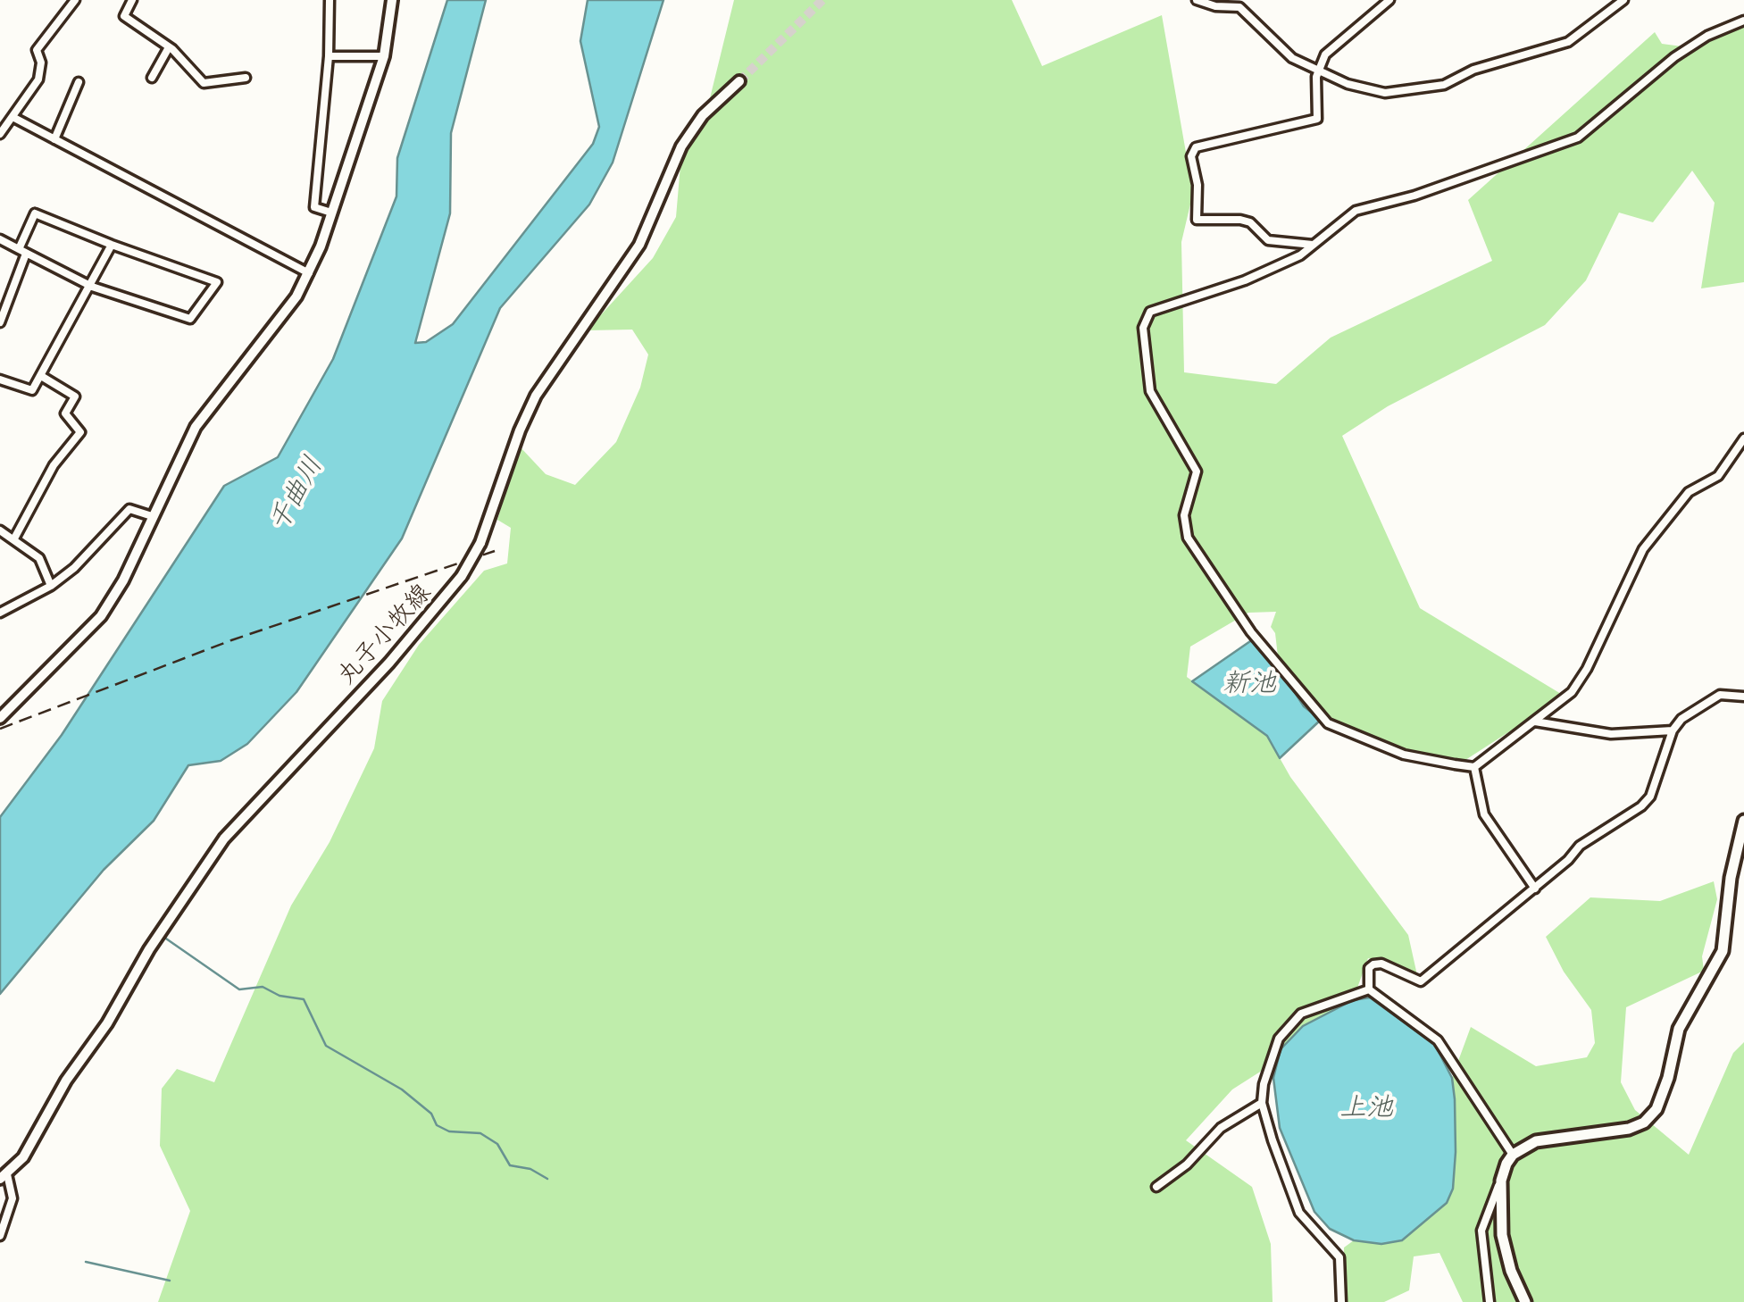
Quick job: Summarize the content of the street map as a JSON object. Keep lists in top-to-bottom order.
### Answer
{
  "streets": {
    "street": ["丸子小牧線"]
  },
  "water": ["千曲川", "新池", "上池"]
}
